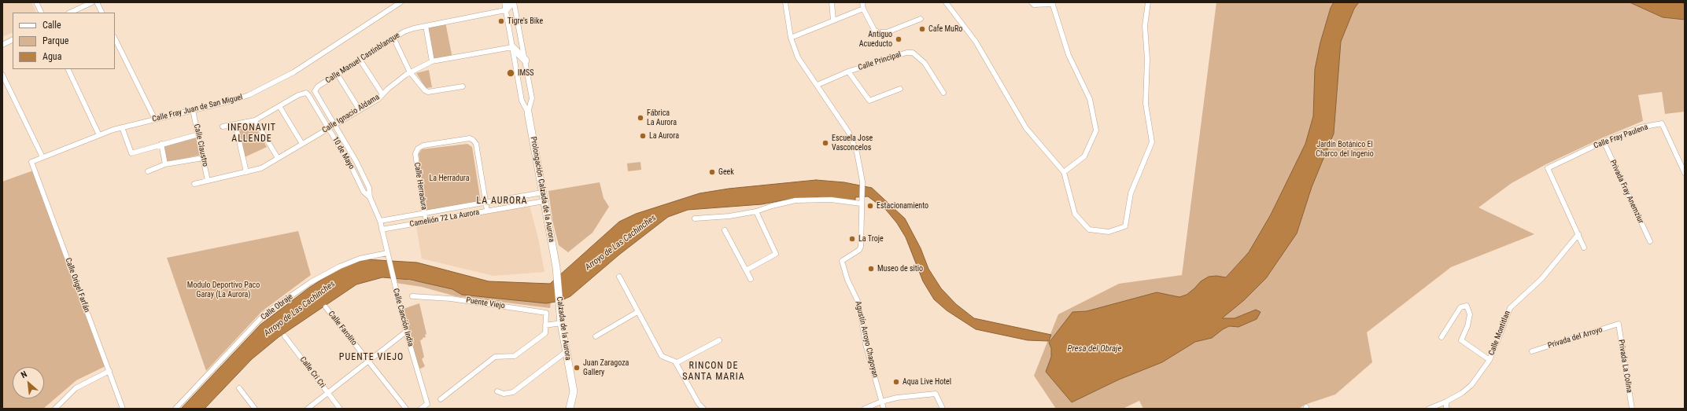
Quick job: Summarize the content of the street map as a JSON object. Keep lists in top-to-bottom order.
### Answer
{
  "streets": {
    "main road": ["Prolongación Calzada de la Aurora", "Calzada de la Aurora"],
    "street": [
      "Calle Manuel Castinblanque",
      "Calle Principal",
      "Calle Fray Juan de San Miguel",
      "Calle Ignacio Aldama",
      "Calle Fray Paulena",
      "Calle Claustro",
      "10 de Mayo",
      "Calle Herradura",
      "Privada Fray Anemziur",
      "Camelión 72 La Aurora",
      "Calle Origel Farfán",
      "Puente Viejo",
      "Calle Obraje",
      "Calle Canción India",
      "Calle Farolito",
      "Calle Montitlan",
      "Privada del Arroyo",
      "Agustín Arroyo Chagoyan",
      "Privada La Colina",
      "Calle Cri Cri"
    ]
  },
  "crossings": [
    ["Calle Manuel Castinblanque", "10 de Mayo"],
    ["Calle Manuel Castinblanque", "Prolongación Calzada de la Aurora"],
    ["Calle Fray Juan de San Miguel", "Calle Claustro"],
    ["Calle Fray Juan de San Miguel", "Calle Origel Farfán"],
    ["Calle Ignacio Aldama", "Calle Claustro"],
    ["Calle Ignacio Aldama", "10 de Mayo"],
    ["Calle Ignacio Aldama", "Prolongación Calzada de la Aurora"],
    ["Calle Fray Paulena", "Privada Fray Anemziur"],
    ["Calle Fray Paulena", "Calle Montitlan"],
    ["10 de Mayo", "Camelión 72 La Aurora"],
    ["10 de Mayo", "Calle Canción India"],
    ["Calle Herradura", "Camelión 72 La Aurora"],
    ["Prolongación Calzada de la Aurora", "Camelión 72 La Aurora"],
    ["Prolongación Calzada de la Aurora", "Calzada de la Aurora"],
    ["Camelión 72 La Aurora", "Calle Canción India"],
    ["Calle Obraje", "Calle Canción India"],
    ["Privada del Arroyo", "Privada La Colina"]
  ],
  "districts": [
    "INFONAVIT ALLENDE",
    "LA AURORA",
    "PUENTE VIEJO",
    "RINCON DE SANTA MARIA"
  ],
  "water": ["Arroyo de Las Cachinches", "Presa del Obraje"],
  "parks": ["Jardín Botánico El Charco del Ingenio", "La Herradura", "Modulo Deportivo Paco Garay (La Aurora)"],
  "places": [
    "Tigre's Bike",
    "Cafe MuRo",
    "Antiguo Acueducto",
    "IMSS",
    "Fábrica La Aurora",
    "La Aurora",
    "Escuela Jose Vasconcelos",
    "Geek",
    "Estacionamiento",
    "La Troje",
    "Museo de sitio",
    "Juan Zaragoza Gallery",
    "Aqua Live Hotel"
  ],
  "legend": ["Calle", "Parque", "Agua"],
  "north": "top left"
}
